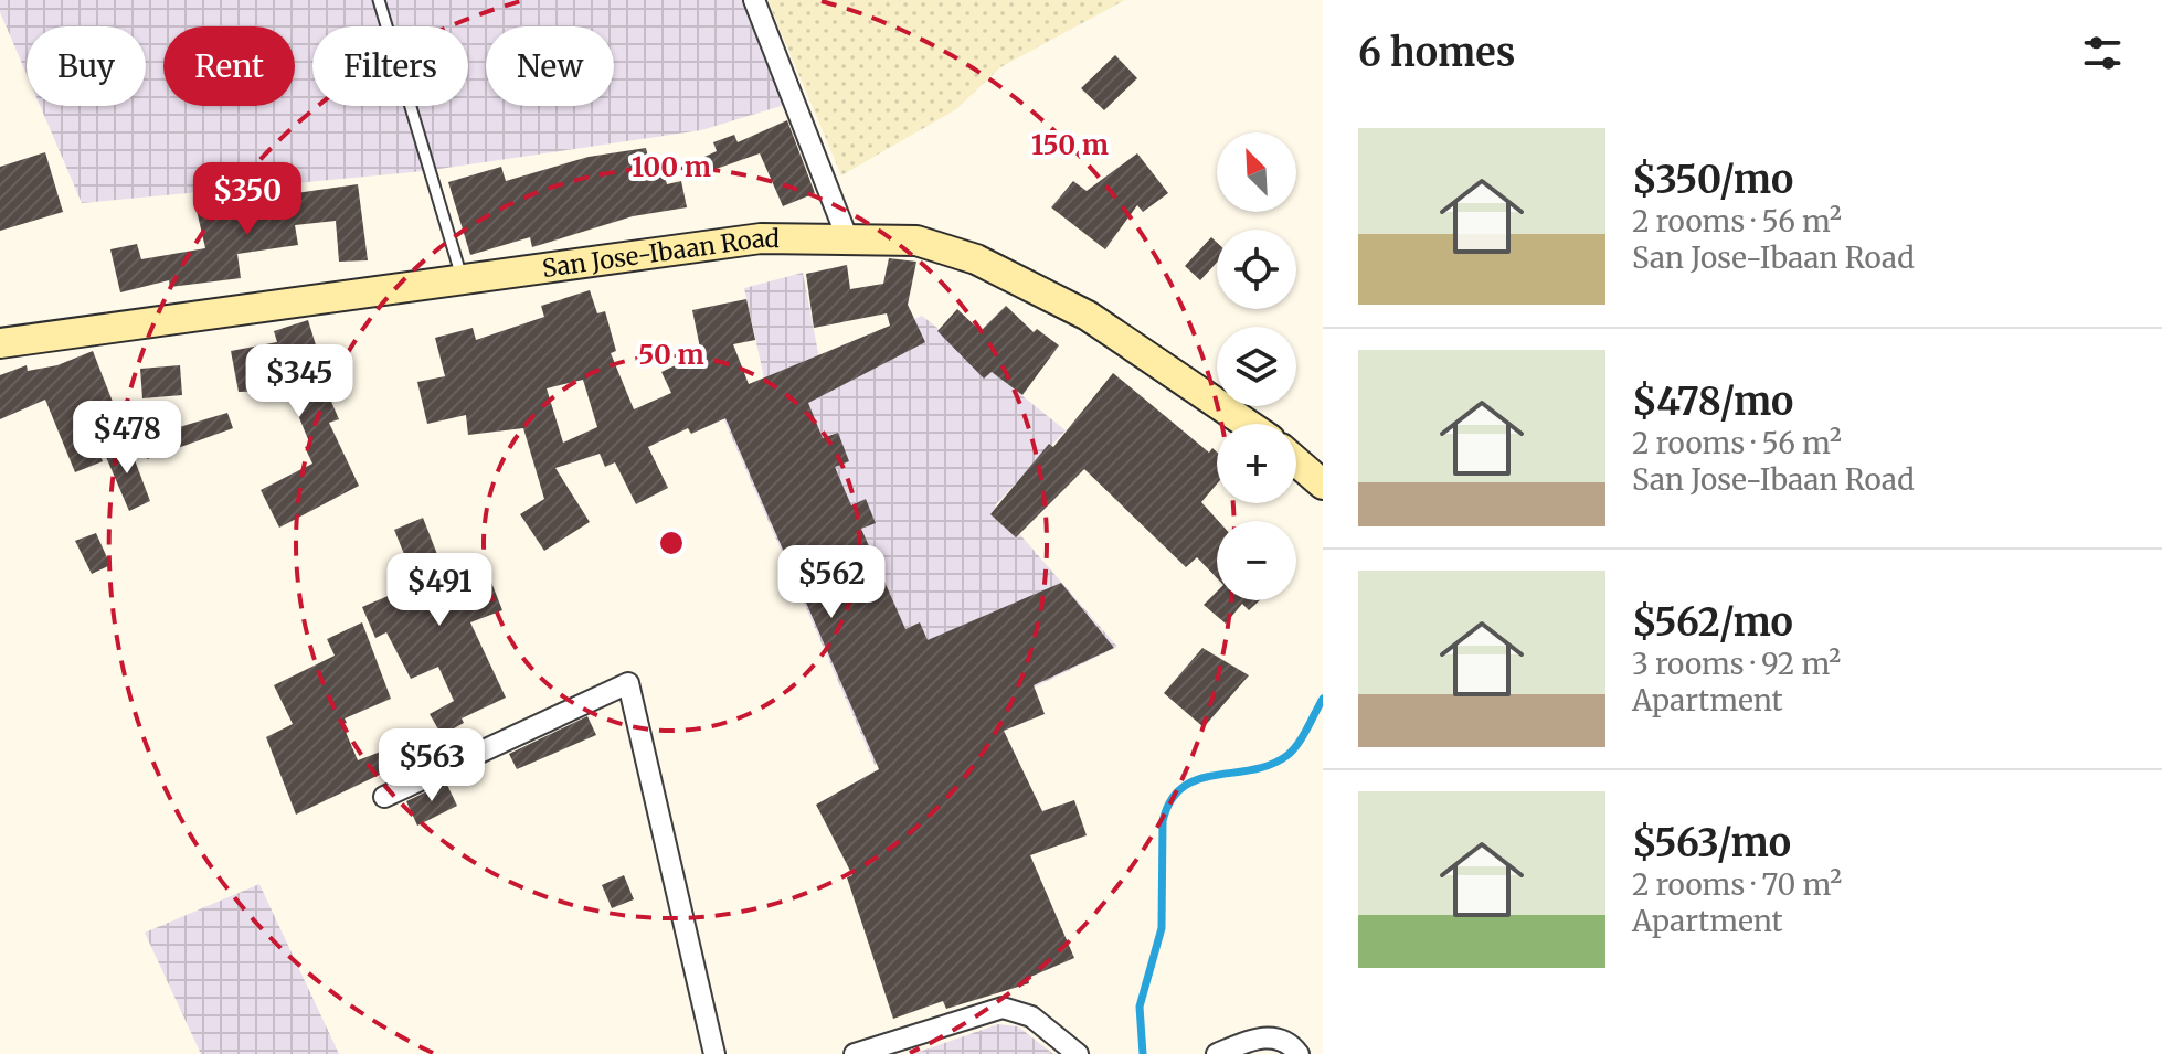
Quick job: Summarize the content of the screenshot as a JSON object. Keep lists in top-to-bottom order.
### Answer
{
  "streets": {
    "main road": ["San Jose-Ibaan Road"]
  },
  "north": "top left",
  "page": {
    "heading": "6 homes",
    "chip": [
      "Buy",
      "Rent",
      "Filters",
      "New"
    ],
    "list": [
      {
        "name": "$350/mo",
        "note": "2 rooms · 56 m² · San Jose-Ibaan Road"
      },
      {
        "name": "$478/mo",
        "note": "2 rooms · 56 m² · San Jose-Ibaan Road"
      },
      {
        "name": "$562/mo",
        "note": "3 rooms · 92 m² · Apartment"
      },
      {
        "name": "$563/mo",
        "note": "2 rooms · 70 m² · Apartment"
      }
    ],
    "map_buttons": ["+", "−"],
    "price": [
      "$350",
      "$345",
      "$478",
      "$562",
      "$491",
      "$563"
    ]
  },
  "rings": ["150 m", "100 m", "50 m"]
}
